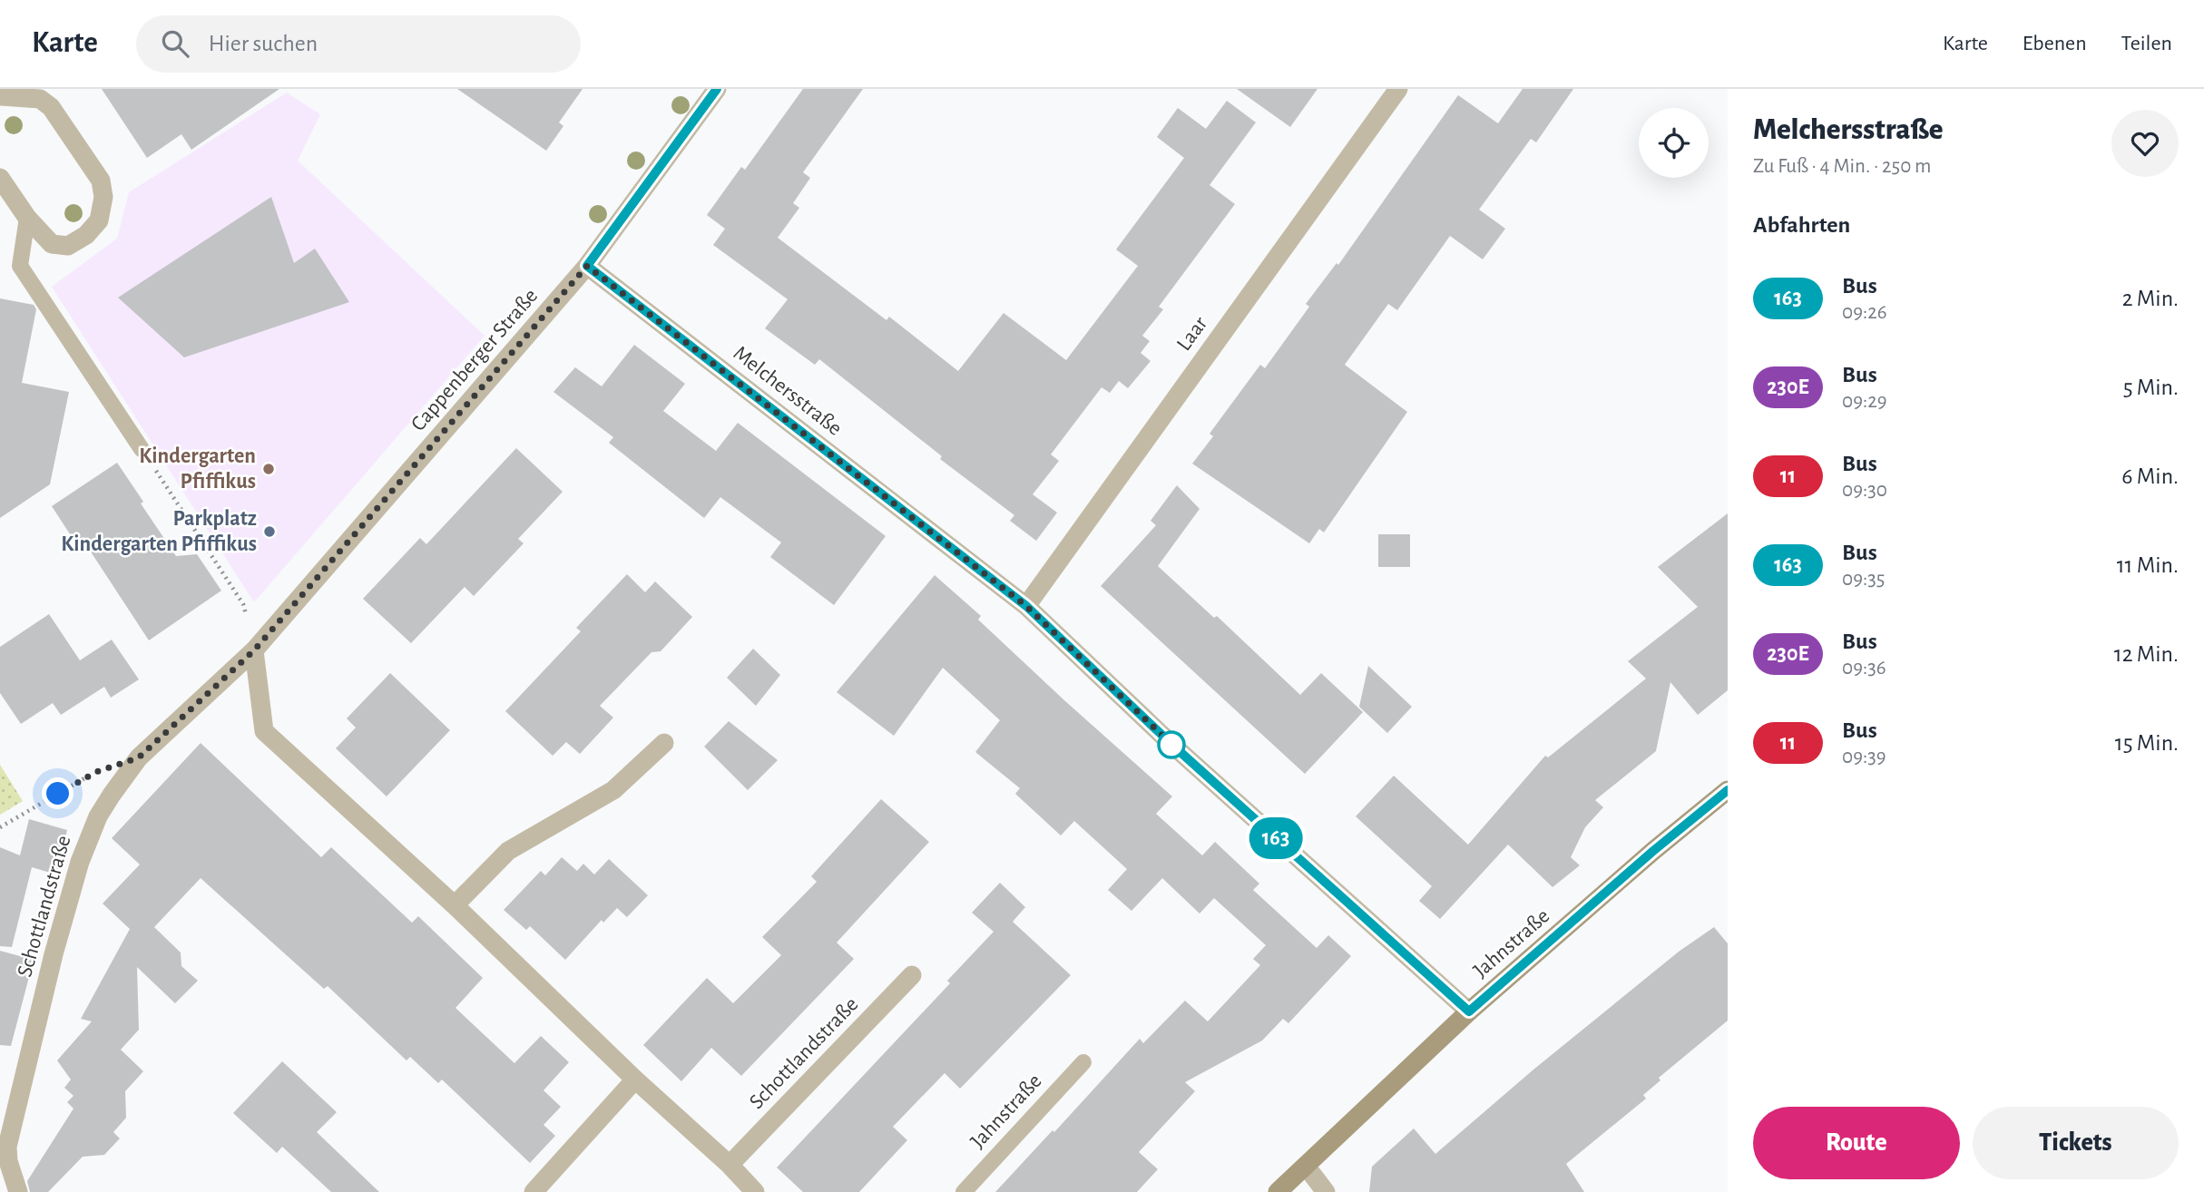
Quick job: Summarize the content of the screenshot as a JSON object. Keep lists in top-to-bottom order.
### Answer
{
  "streets": {
    "street": [
      "Laar",
      "Cappenberger Straße",
      "Melchersstraße",
      "Schottlandstraße",
      "Jahnstraße"
    ]
  },
  "crossings": [
    ["Laar", "Melchersstraße"],
    ["Cappenberger Straße", "Melchersstraße"],
    ["Cappenberger Straße", "Schottlandstraße"],
    ["Melchersstraße", "Jahnstraße"]
  ],
  "places": ["Kindergarten Pfiffikus", "Parkplatz Kindergarten Pfiffikus"],
  "lines": ["bus line 163"],
  "page": {
    "header": "Karte",
    "search": "Hier suchen",
    "nav": ["Karte", "Ebenen", "Teilen"],
    "on_map": "163",
    "heading": [
      ["Melchersstraße", "Zu Fuß · 4 Min. · 250 m"],
      "Abfahrten"
    ],
    "list": [
      {
        "mark": "163",
        "name": "Bus",
        "note": "09:26",
        "value": "2 Min."
      },
      {
        "mark": "230E",
        "name": "Bus",
        "note": "09:29",
        "value": "5 Min."
      },
      {
        "mark": "11",
        "name": "Bus",
        "note": "09:30",
        "value": "6 Min."
      },
      {
        "mark": "163",
        "name": "Bus",
        "note": "09:35",
        "value": "11 Min."
      },
      {
        "mark": "230E",
        "name": "Bus",
        "note": "09:36",
        "value": "12 Min."
      },
      {
        "mark": "11",
        "name": "Bus",
        "note": "09:39",
        "value": "15 Min."
      }
    ],
    "buttons": ["Route", "Tickets"]
  }
}
